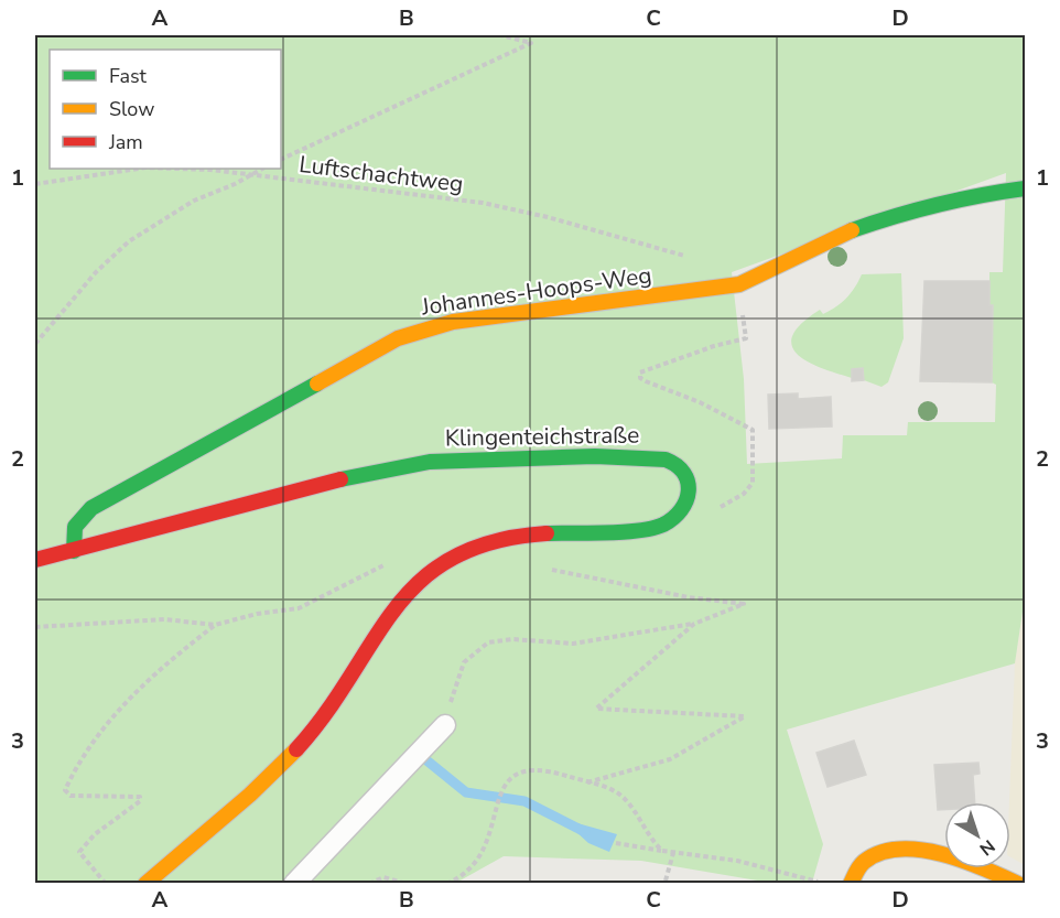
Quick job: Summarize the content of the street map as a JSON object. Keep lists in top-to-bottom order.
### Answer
{
  "streets": {
    "street": ["Johannes-Hoops-Weg", "Klingenteichstraße"],
    "path": ["Luftschachtweg"]
  },
  "crossings": [
    ["Johannes-Hoops-Weg", "Klingenteichstraße"]
  ],
  "legend": ["Fast", "Slow", "Jam"],
  "north": "bottom right",
  "grid": {
    "columns": [
      "A",
      "B",
      "C",
      "D"
    ],
    "rows": ["1", "2", "3"]
  }
}
